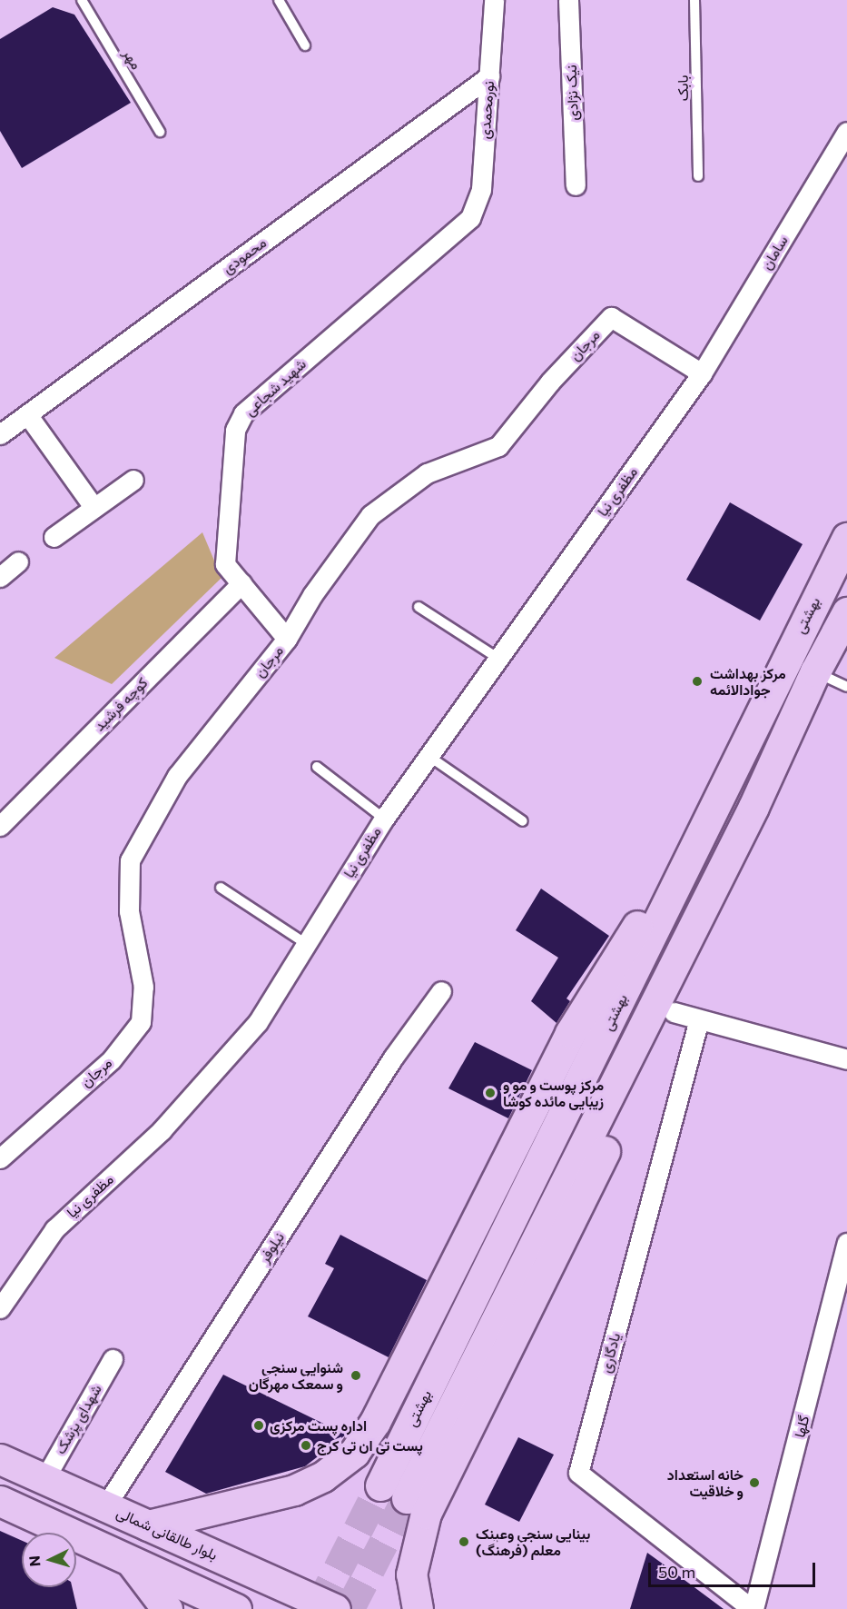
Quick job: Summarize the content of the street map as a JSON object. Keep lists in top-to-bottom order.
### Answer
{
  "streets": {
    "main road": ["بهشتى", "بلوار طالقانی شمالی"],
    "street": [
      "نیک نژادی",
      "نورمحمدی",
      "سامان",
      "محمودی",
      "مرجان",
      "شهید شجاعی",
      "مظفری نیا",
      "كوچه فرشيد",
      "نیلوفر",
      "یادگاری",
      "شهدای پزشک",
      "گلها"
    ],
    "lane": ["مهر", "بابک"]
  },
  "crossings": [
    ["نورمحمدی", "محمودی"],
    ["نورمحمدی", "شهید شجاعی"],
    ["سامان", "مرجان"],
    ["سامان", "مظفری نیا"],
    ["مرجان", "شهید شجاعی"],
    ["مرجان", "مظفری نیا"],
    ["شهید شجاعی", "كوچه فرشيد"],
    ["نیلوفر", "بلوار طالقانی شمالی"],
    ["یادگاری", "گلها"],
    ["شهدای پزشک", "بلوار طالقانی شمالی"]
  ],
  "places": [
    "مرکز بهداشت جوادالائمه",
    "مرکز پوست و مو و زیبایی مائده کوشا",
    "شنوایی سنجی و سمعک مهرگان",
    "اداره پست مرکزی",
    "پست تی ان تی کرج",
    "خانه استعداد و خلاقیت",
    "بینایی سنجی وعینک معلم (فرهنگ)"
  ],
  "scale_bar": "50 m",
  "north": "left"
}
